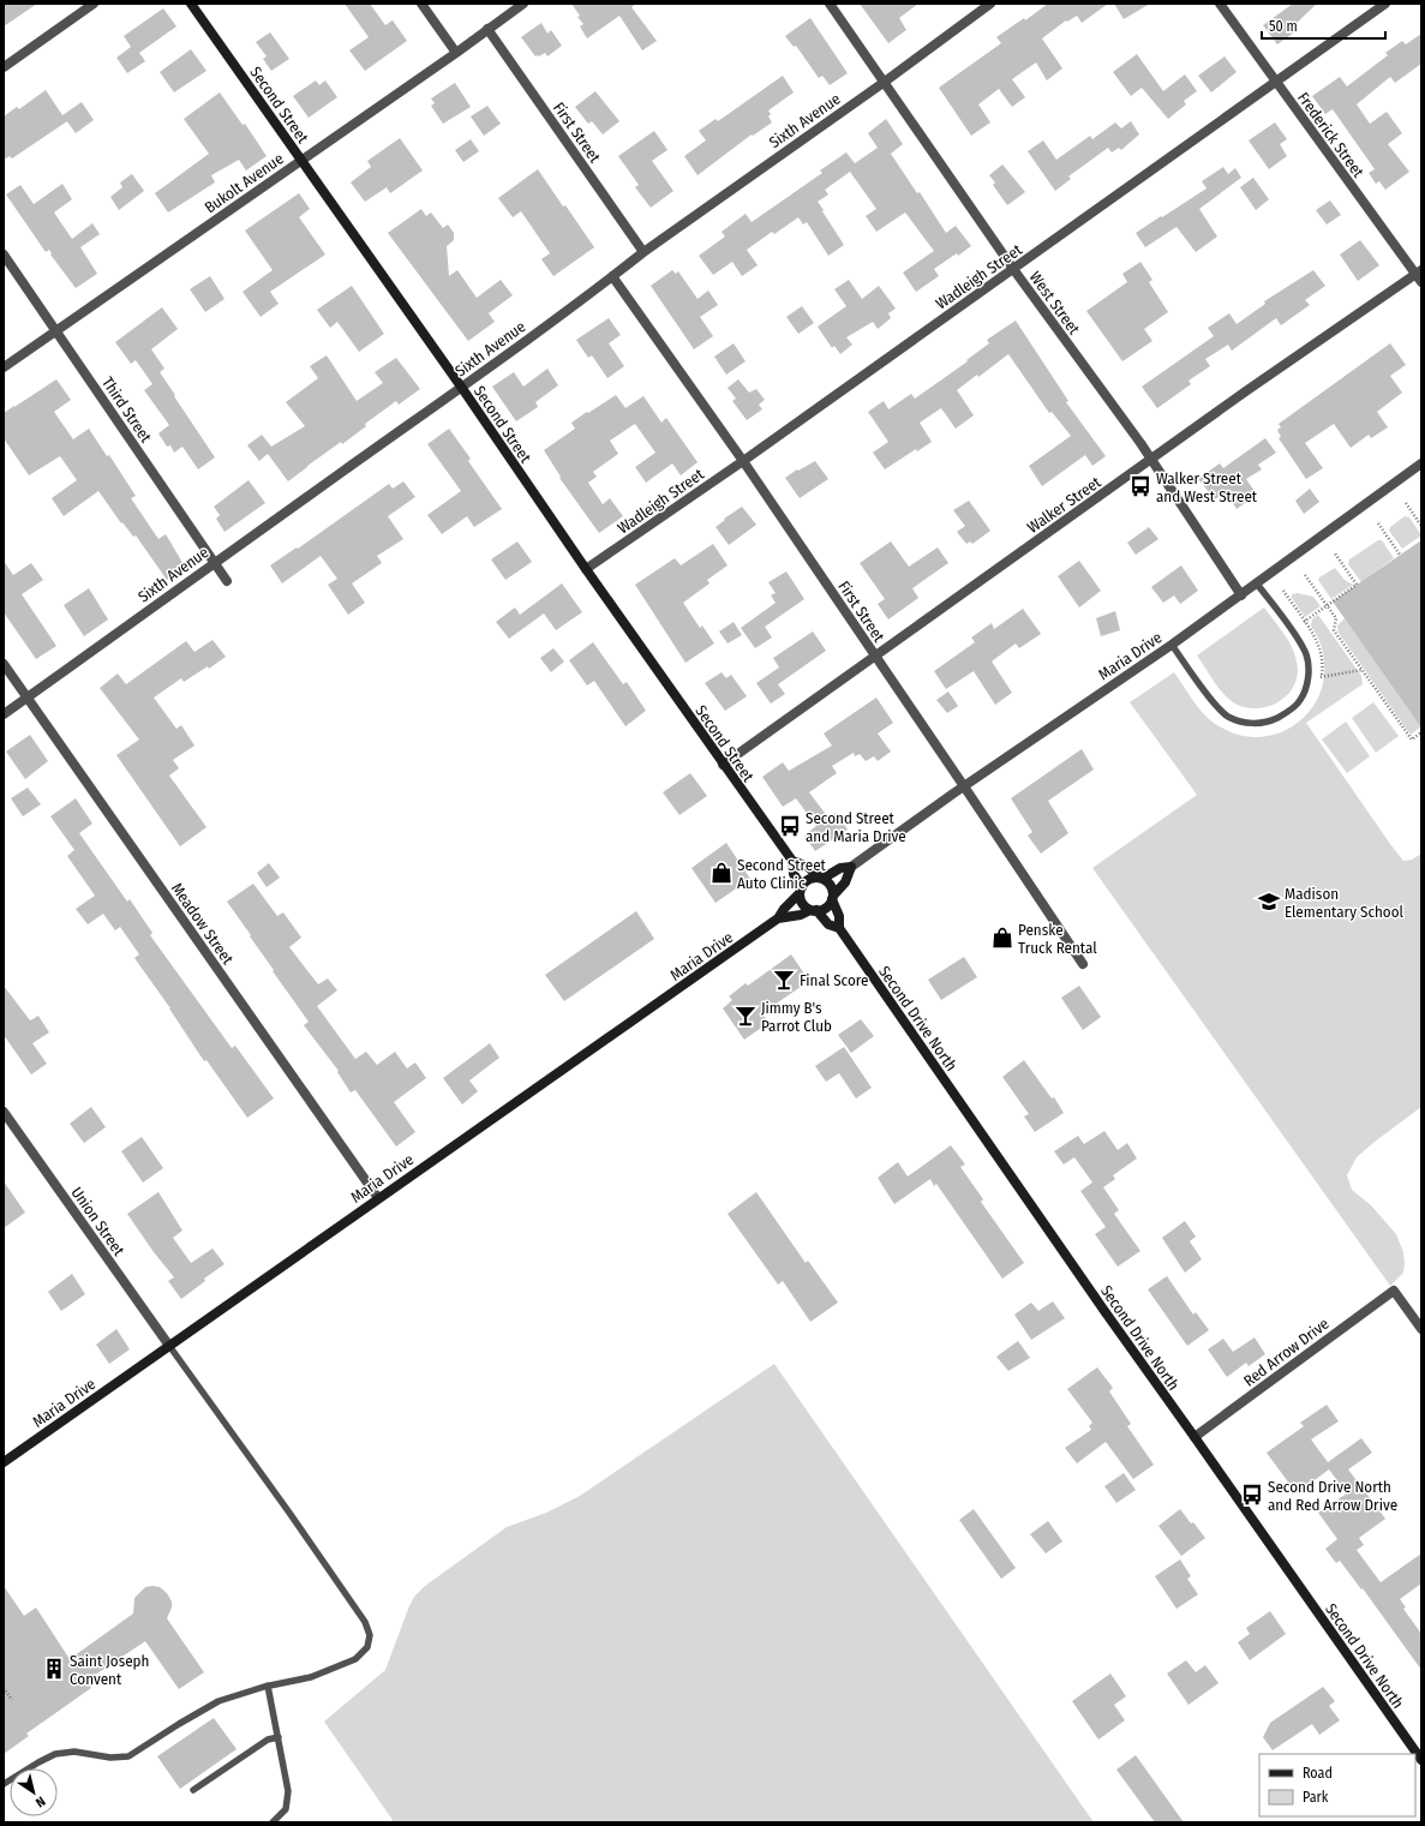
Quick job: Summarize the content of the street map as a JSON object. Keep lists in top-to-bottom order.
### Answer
{
  "streets": {
    "street": [
      "Second Street",
      "Sixth Avenue",
      "First Street",
      "Frederick Street",
      "Bukolt Avenue",
      "Wadleigh Street",
      "West Street",
      "Third Street",
      "Walker Street",
      "Maria Drive",
      "Meadow Street",
      "Second Drive North",
      "Union Street",
      "Red Arrow Drive"
    ]
  },
  "crossings": [
    ["Second Street", "Sixth Avenue"],
    ["Second Street", "Bukolt Avenue"],
    ["Second Street", "Wadleigh Street"],
    ["Second Street", "Walker Street"],
    ["Sixth Avenue", "First Street"],
    ["Sixth Avenue", "West Street"],
    ["Sixth Avenue", "Third Street"],
    ["Sixth Avenue", "Meadow Street"],
    ["First Street", "Bukolt Avenue"],
    ["First Street", "Wadleigh Street"],
    ["First Street", "Walker Street"],
    ["First Street", "Maria Drive"],
    ["Frederick Street", "Wadleigh Street"],
    ["Frederick Street", "Walker Street"],
    ["Bukolt Avenue", "Third Street"],
    ["Wadleigh Street", "West Street"],
    ["West Street", "Walker Street"],
    ["West Street", "Maria Drive"],
    ["Maria Drive", "Meadow Street"],
    ["Maria Drive", "Union Street"],
    ["Second Drive North", "Red Arrow Drive"]
  ],
  "places": {
    "bus stop": ["Walker Street and West Street", "Second Street and Maria Drive", "Second Drive North and Red Arrow Drive"],
    "shop": ["Second Street Auto Clinic", "Penske Truck Rental"],
    "school or university": ["Madison Elementary School"],
    "bar": ["Final Score", "Jimmy B's Parrot Club"],
    "building": ["Saint Joseph Convent"]
  },
  "legend": ["Road", "Park"],
  "scale_bar": "50 m",
  "north": "bottom right"
}
